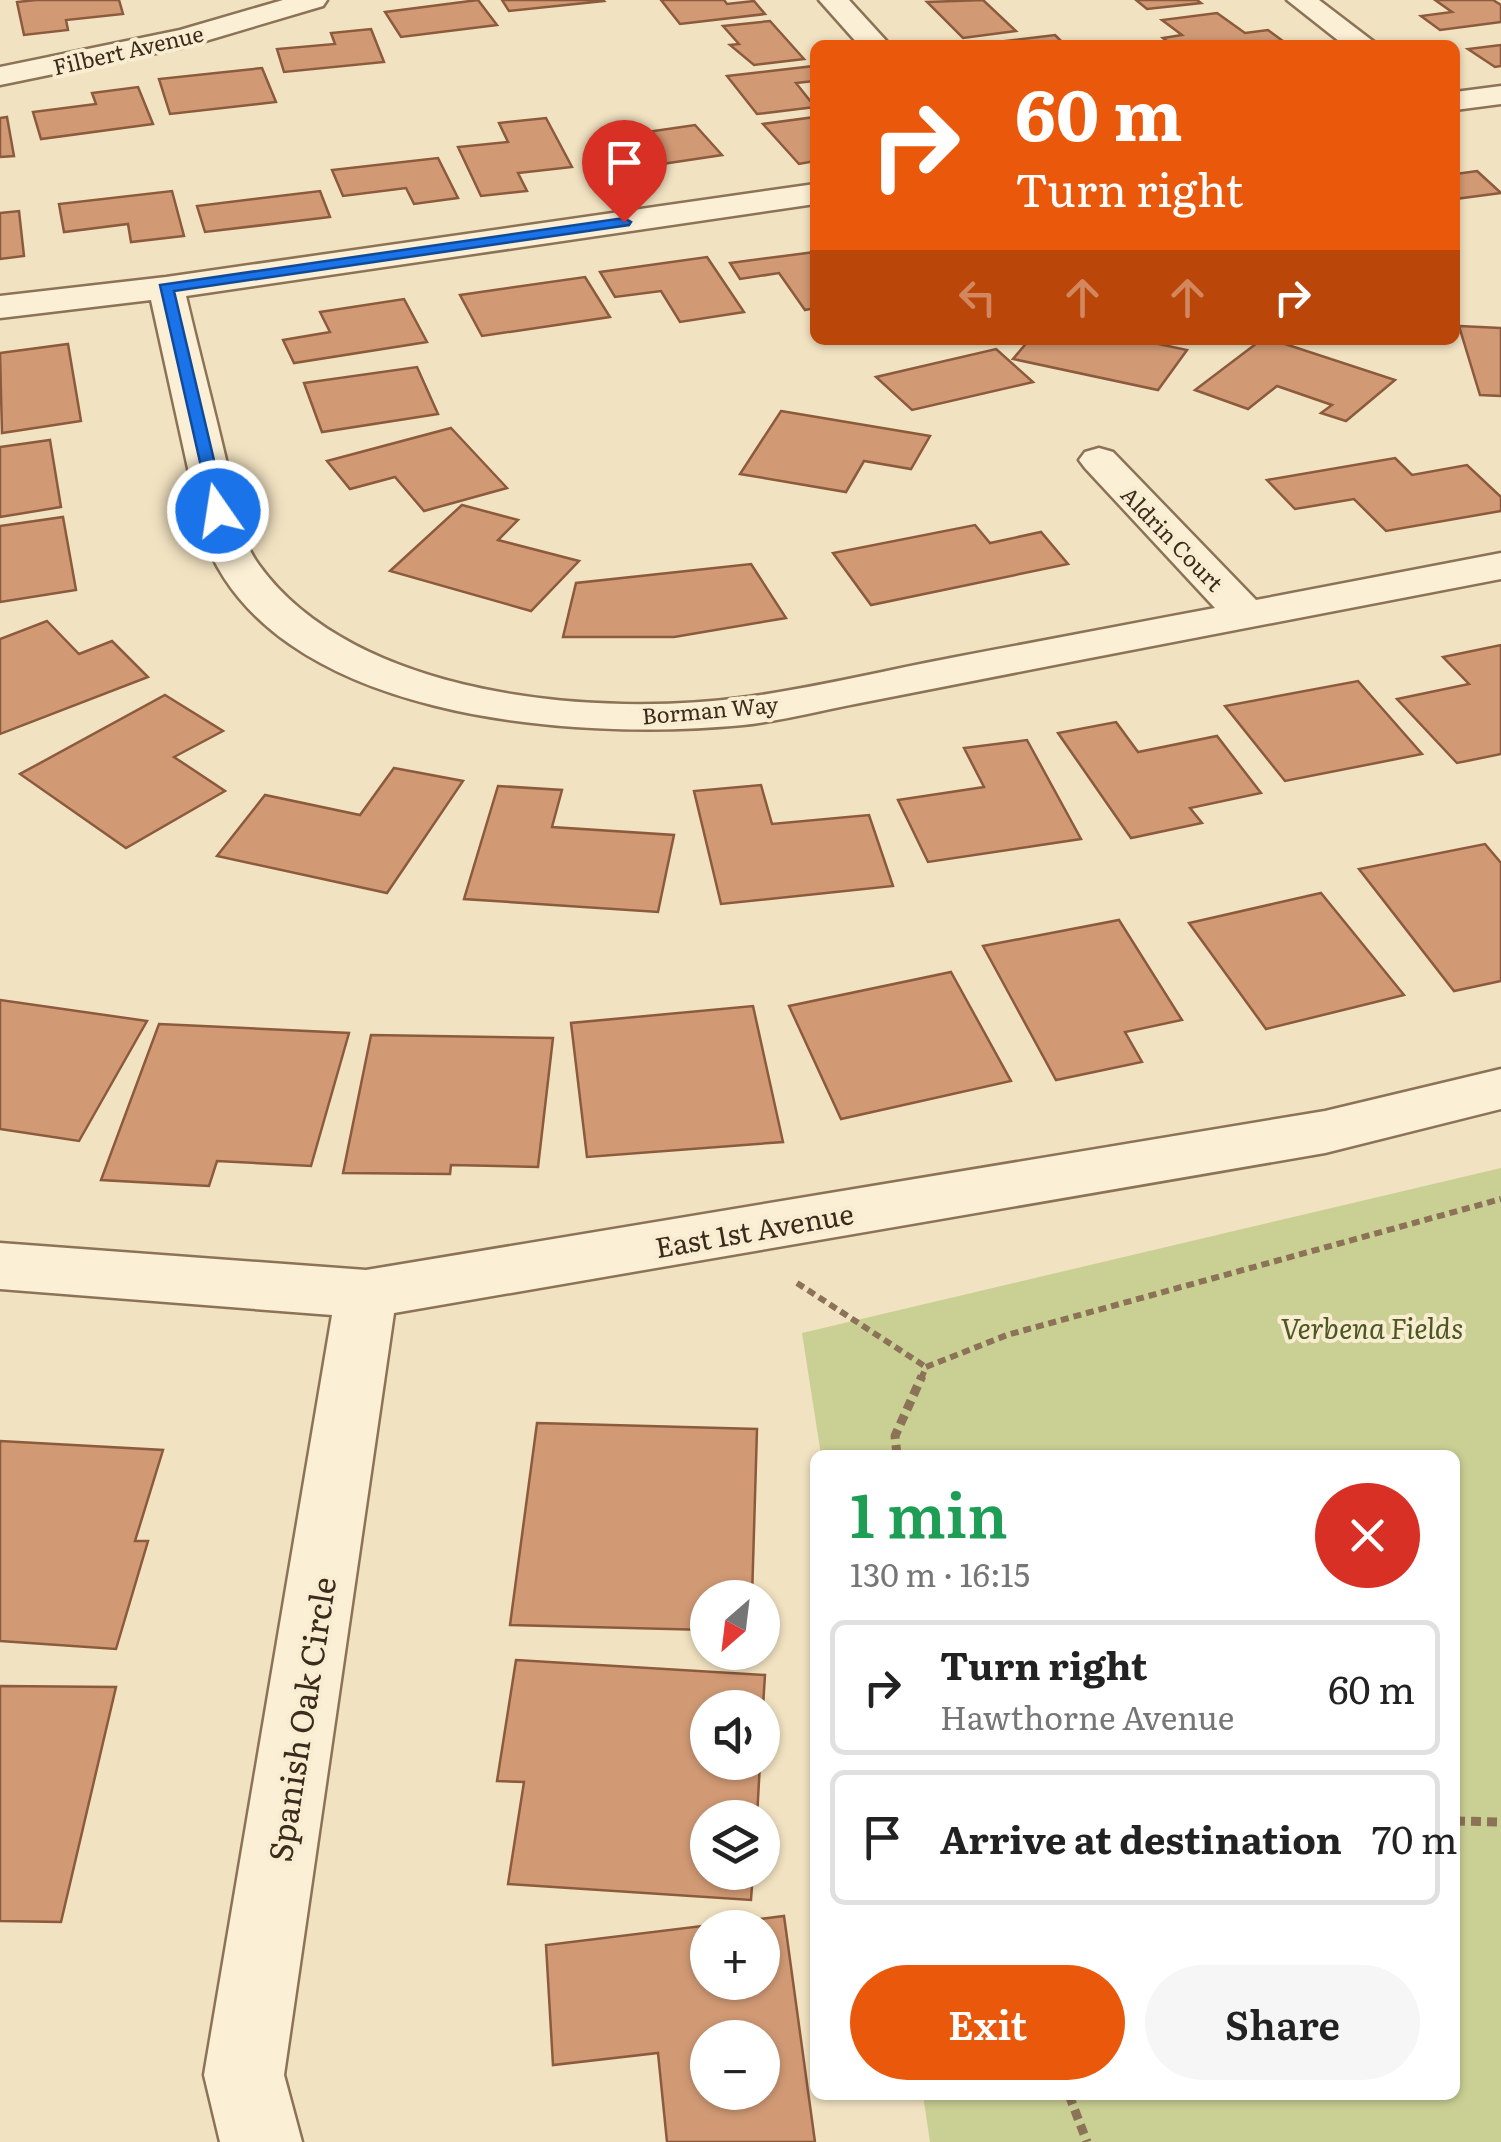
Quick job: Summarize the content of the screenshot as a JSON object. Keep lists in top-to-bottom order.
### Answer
{
  "streets": {
    "street": [
      "Filbert Avenue",
      "Aldrin Court",
      "Borman Way",
      "East 1st Avenue",
      "Spanish Oak Circle"
    ]
  },
  "crossings": [
    ["Aldrin Court", "Borman Way"],
    ["East 1st Avenue", "Spanish Oak Circle"]
  ],
  "parks": ["Verbena Fields"],
  "north": "bottom left",
  "page": {
    "turn": ["60 m", "Turn right"],
    "heading": ["1 min", "130 m · 16:15"],
    "map_buttons": ["+", "−"],
    "list": [
      {
        "name": "Turn right",
        "note": "Hawthorne Avenue",
        "value": "60 m"
      },
      {
        "name": "Arrive at destination",
        "value": "70 m"
      }
    ],
    "buttons": ["Exit", "Share"]
  }
}
